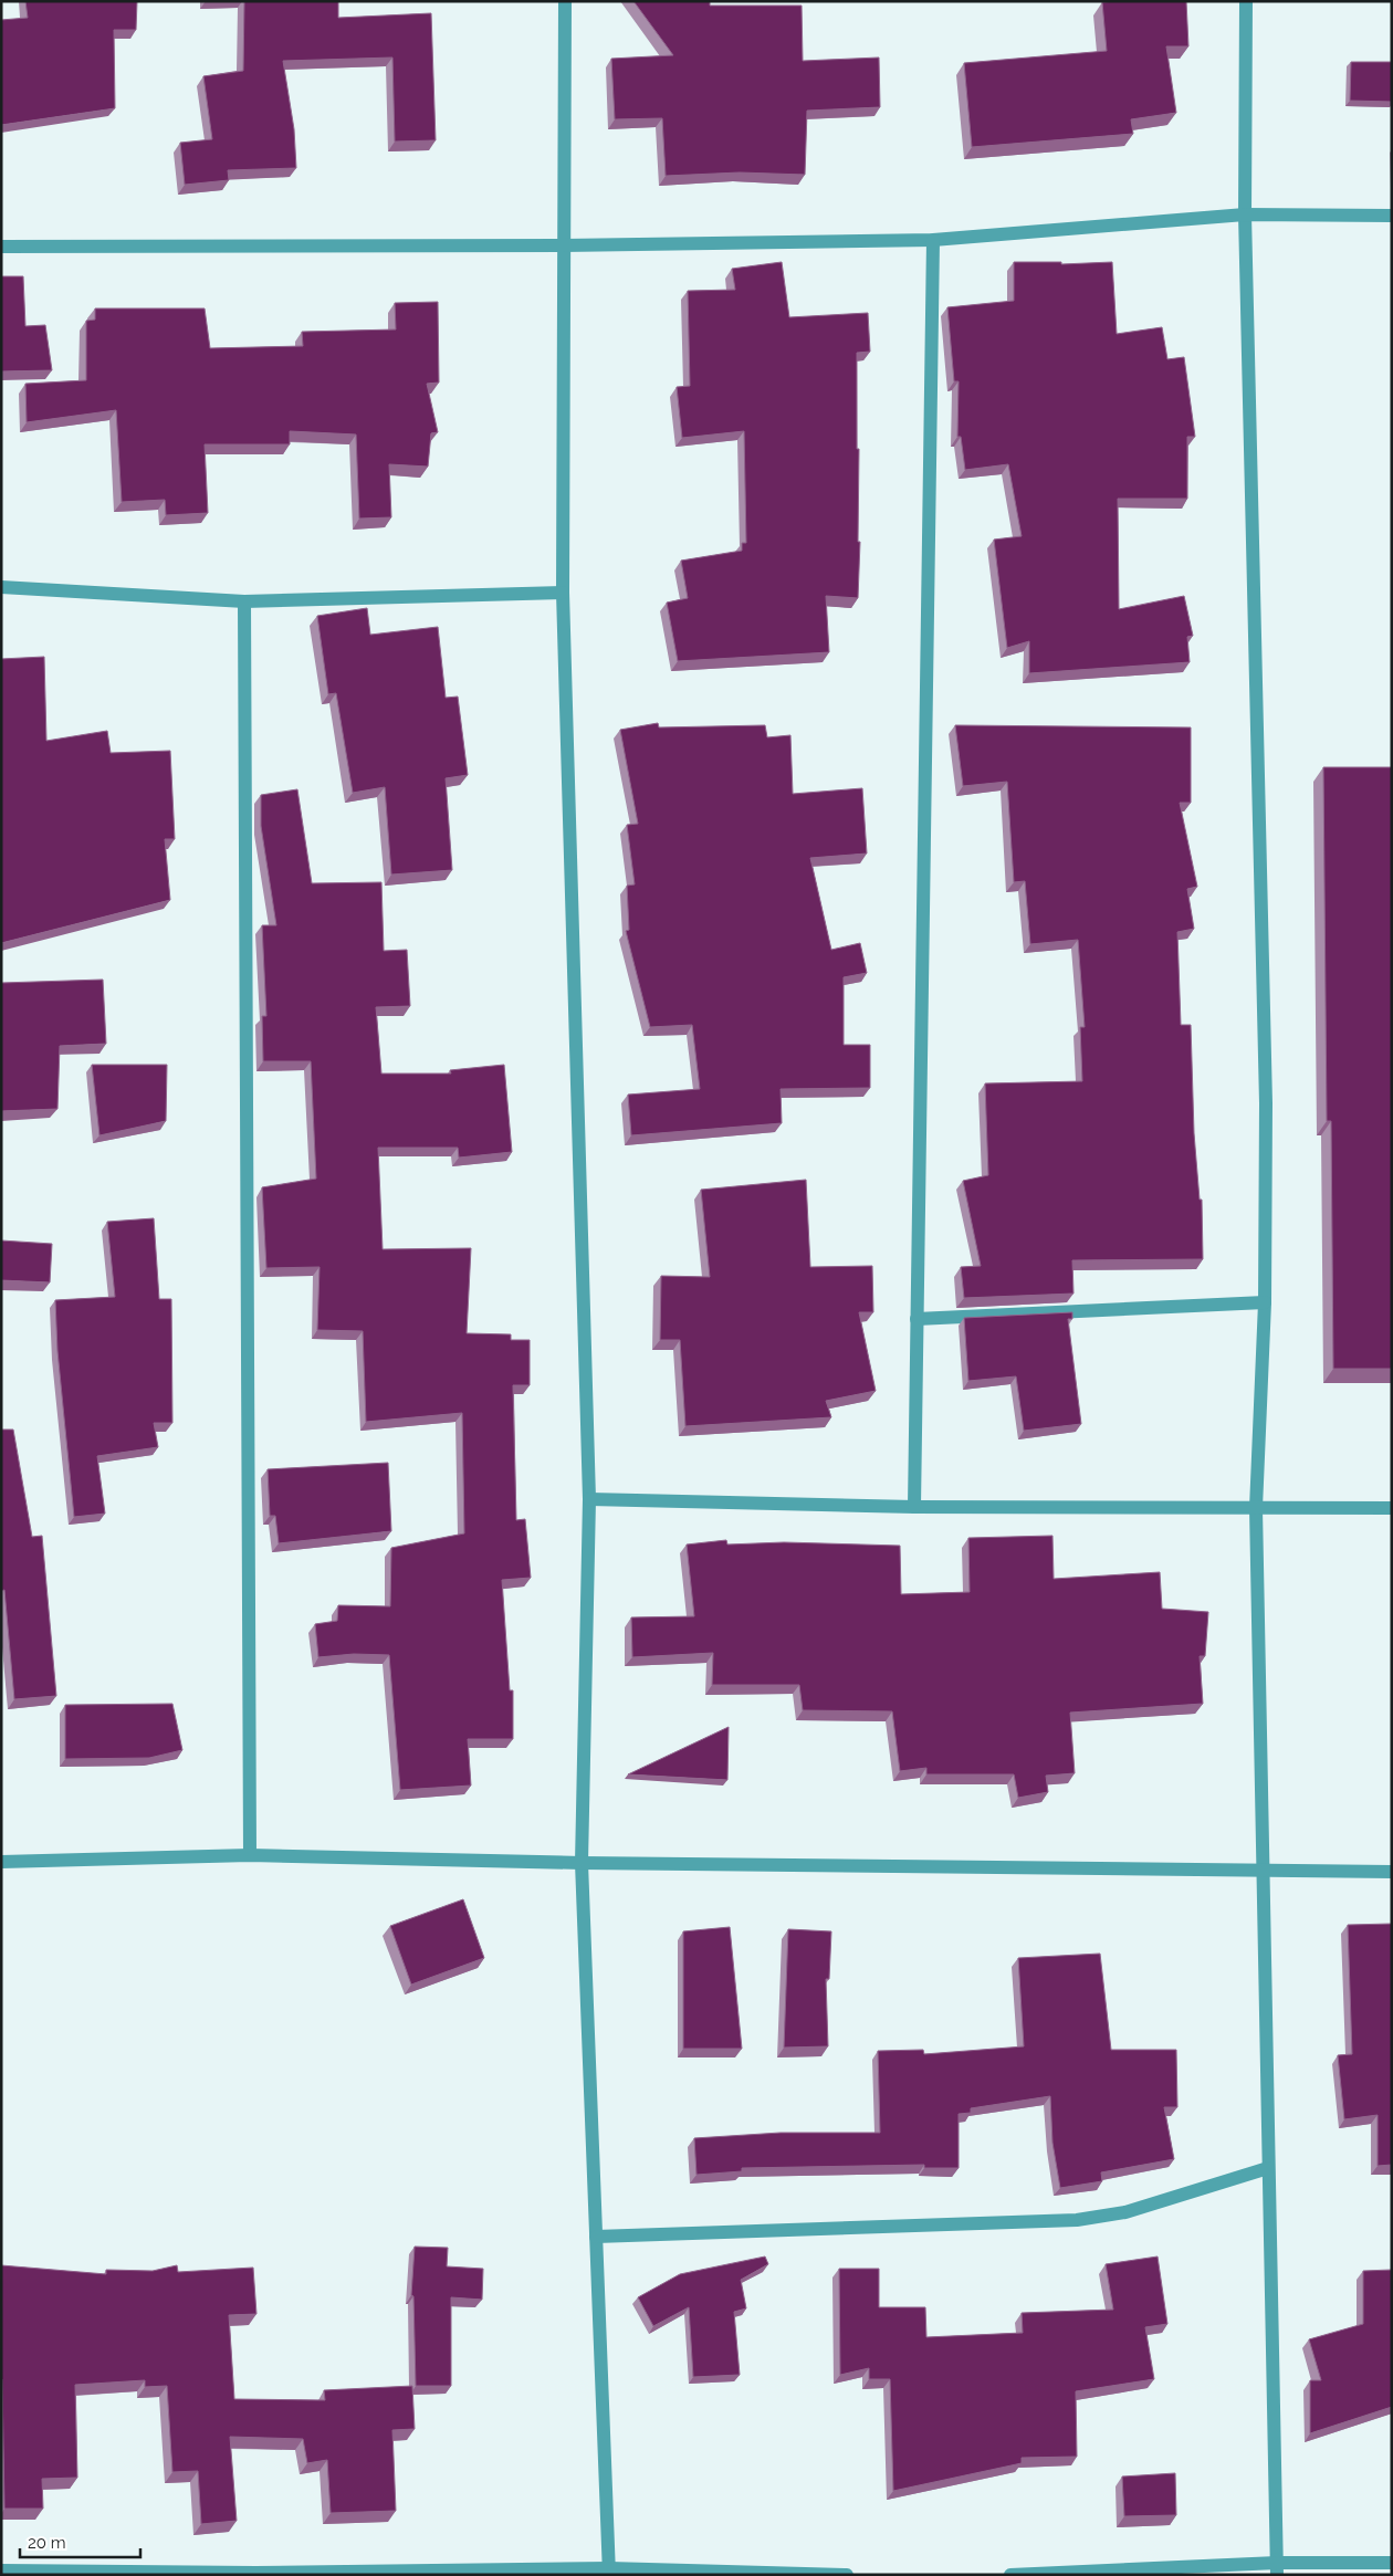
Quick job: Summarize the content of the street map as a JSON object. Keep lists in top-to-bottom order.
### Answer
{
  "scale_bar": "20 m"
}
